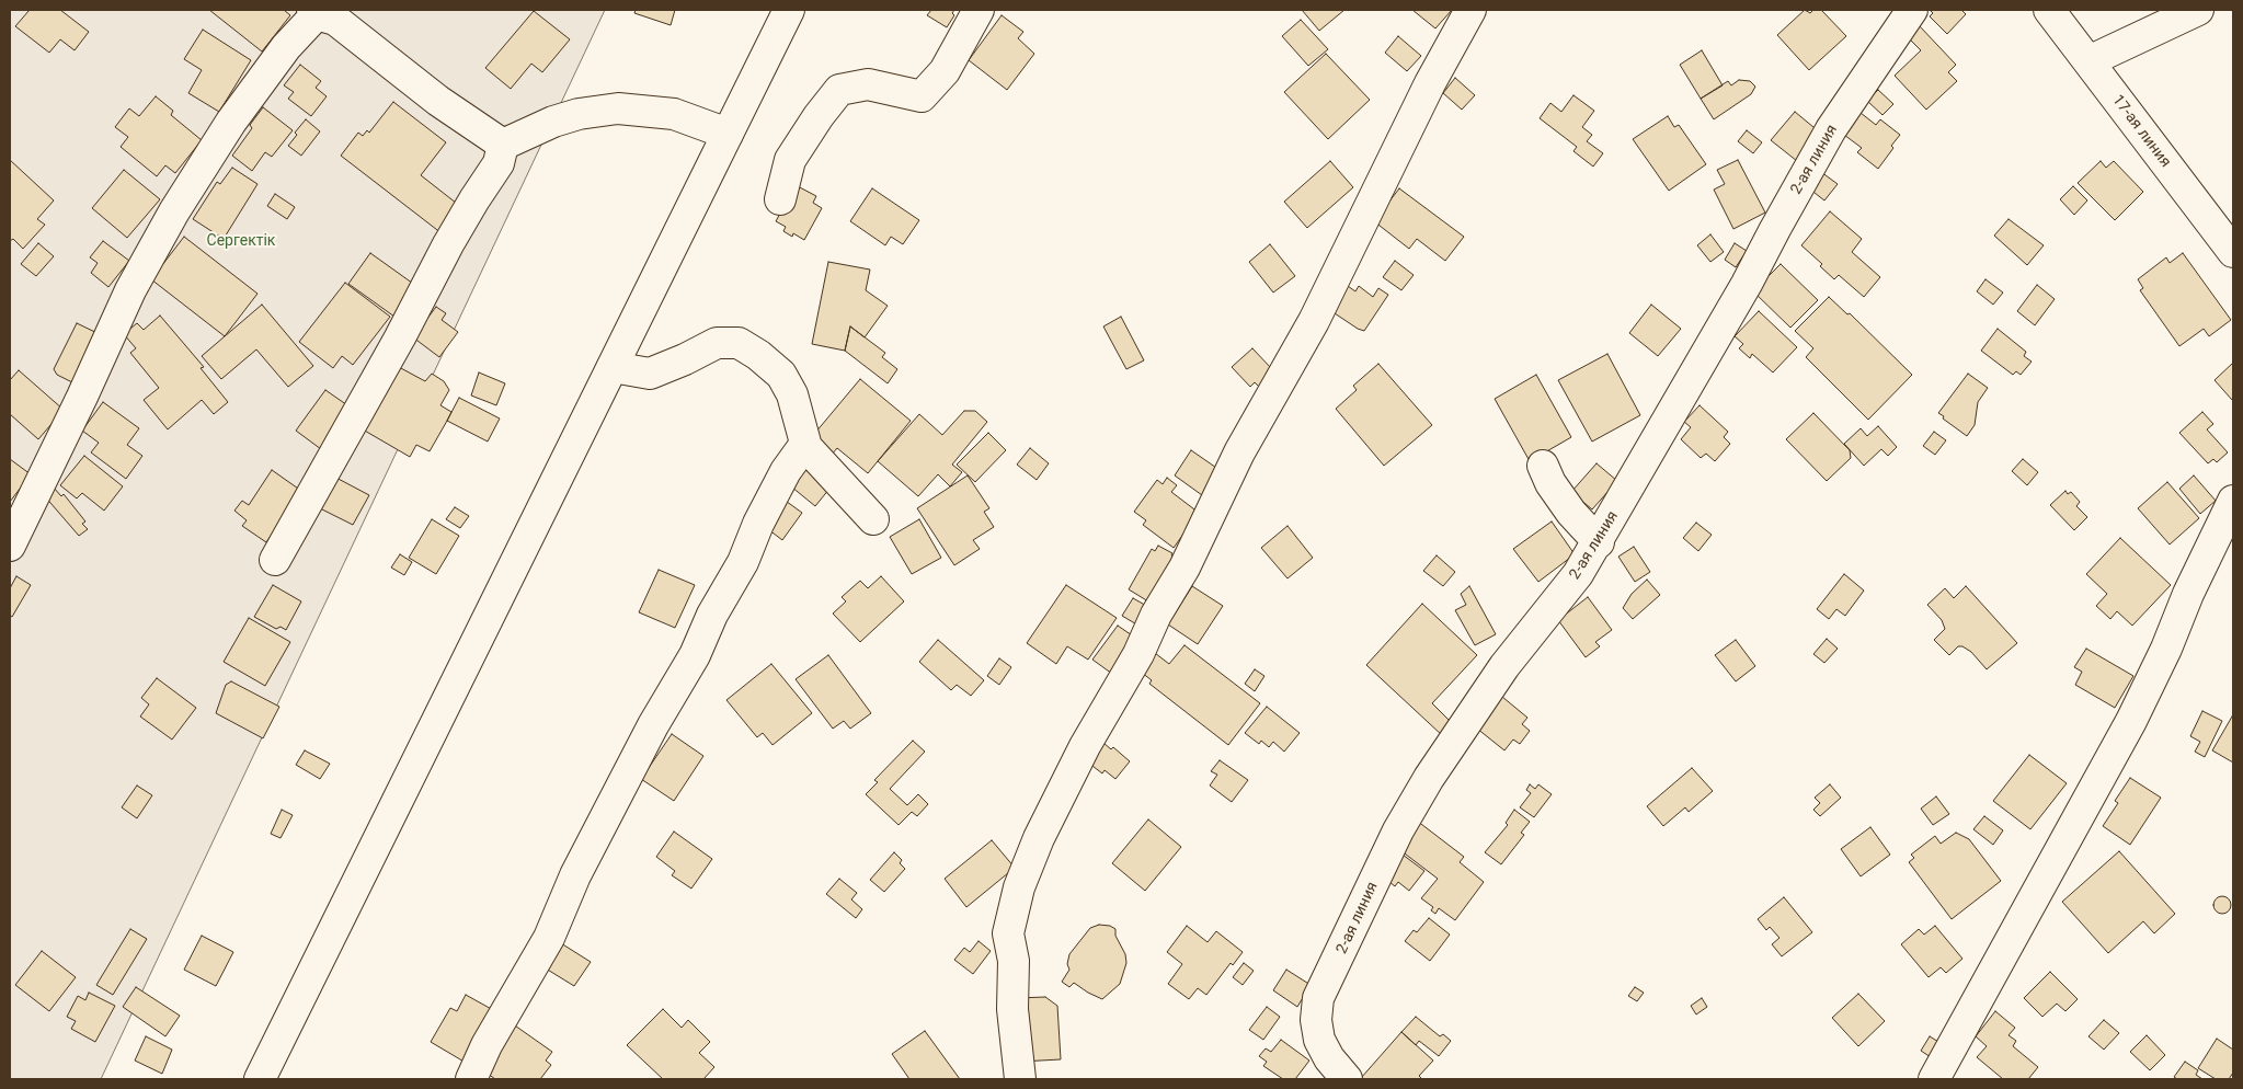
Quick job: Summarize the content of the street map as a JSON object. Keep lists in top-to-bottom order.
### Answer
{
  "streets": {
    "street": ["17-ая линия", "2-ая линия"]
  },
  "parks": ["Сергектік"]
}
